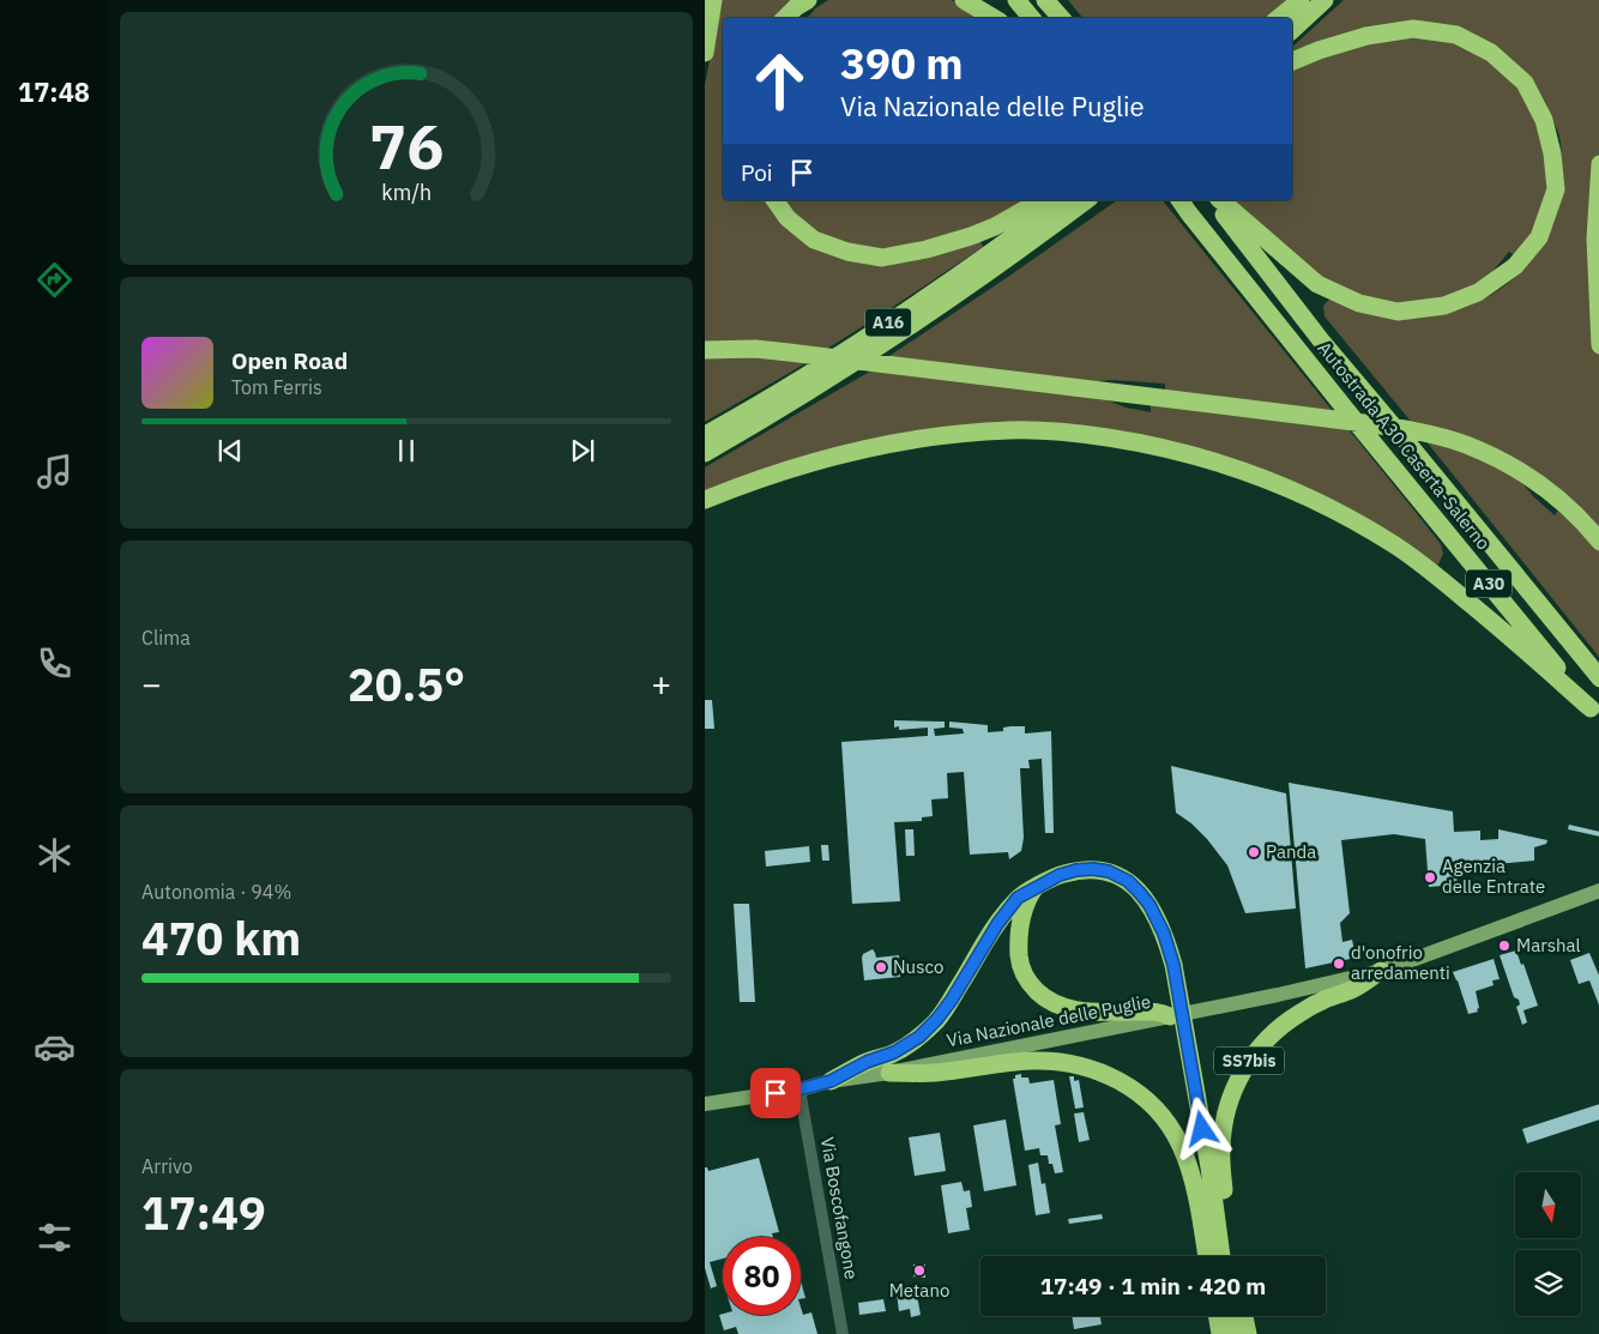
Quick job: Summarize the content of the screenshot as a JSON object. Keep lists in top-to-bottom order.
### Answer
{
  "streets": {
    "highway": [
      "A16",
      "Autostrada A30 Caserta-Salerno",
      "A30",
      "SS7bis"
    ],
    "main road": ["Via Nazionale delle Puglie"],
    "street": ["Via Boscofangone"]
  },
  "crossings": [
    ["Via Nazionale delle Puglie", "SS7bis"],
    ["Via Nazionale delle Puglie", "Via Boscofangone"]
  ],
  "places": [
    "Panda",
    "Agenzia delle Entrate",
    "Marshal",
    "d'onofrio arredamenti",
    "Nusco",
    "Metano"
  ],
  "north": "bottom",
  "page": {
    "tabs": "17:48",
    "turn": ["390 m", "Via Nazionale delle Puglie"],
    "then": "Poi",
    "song": ["Open Road", "Tom Ferris"],
    "tile": [
      "Clima",
      ["Autonomia · 94%", "470 km"],
      ["Arrivo", "17:49"]
    ],
    "heat": ["−", "20.5°", "+"],
    "limit": "80",
    "trip": "17:49 · 1 min · 420 m",
    "gauge": ["76", "km/h"]
  }
}
